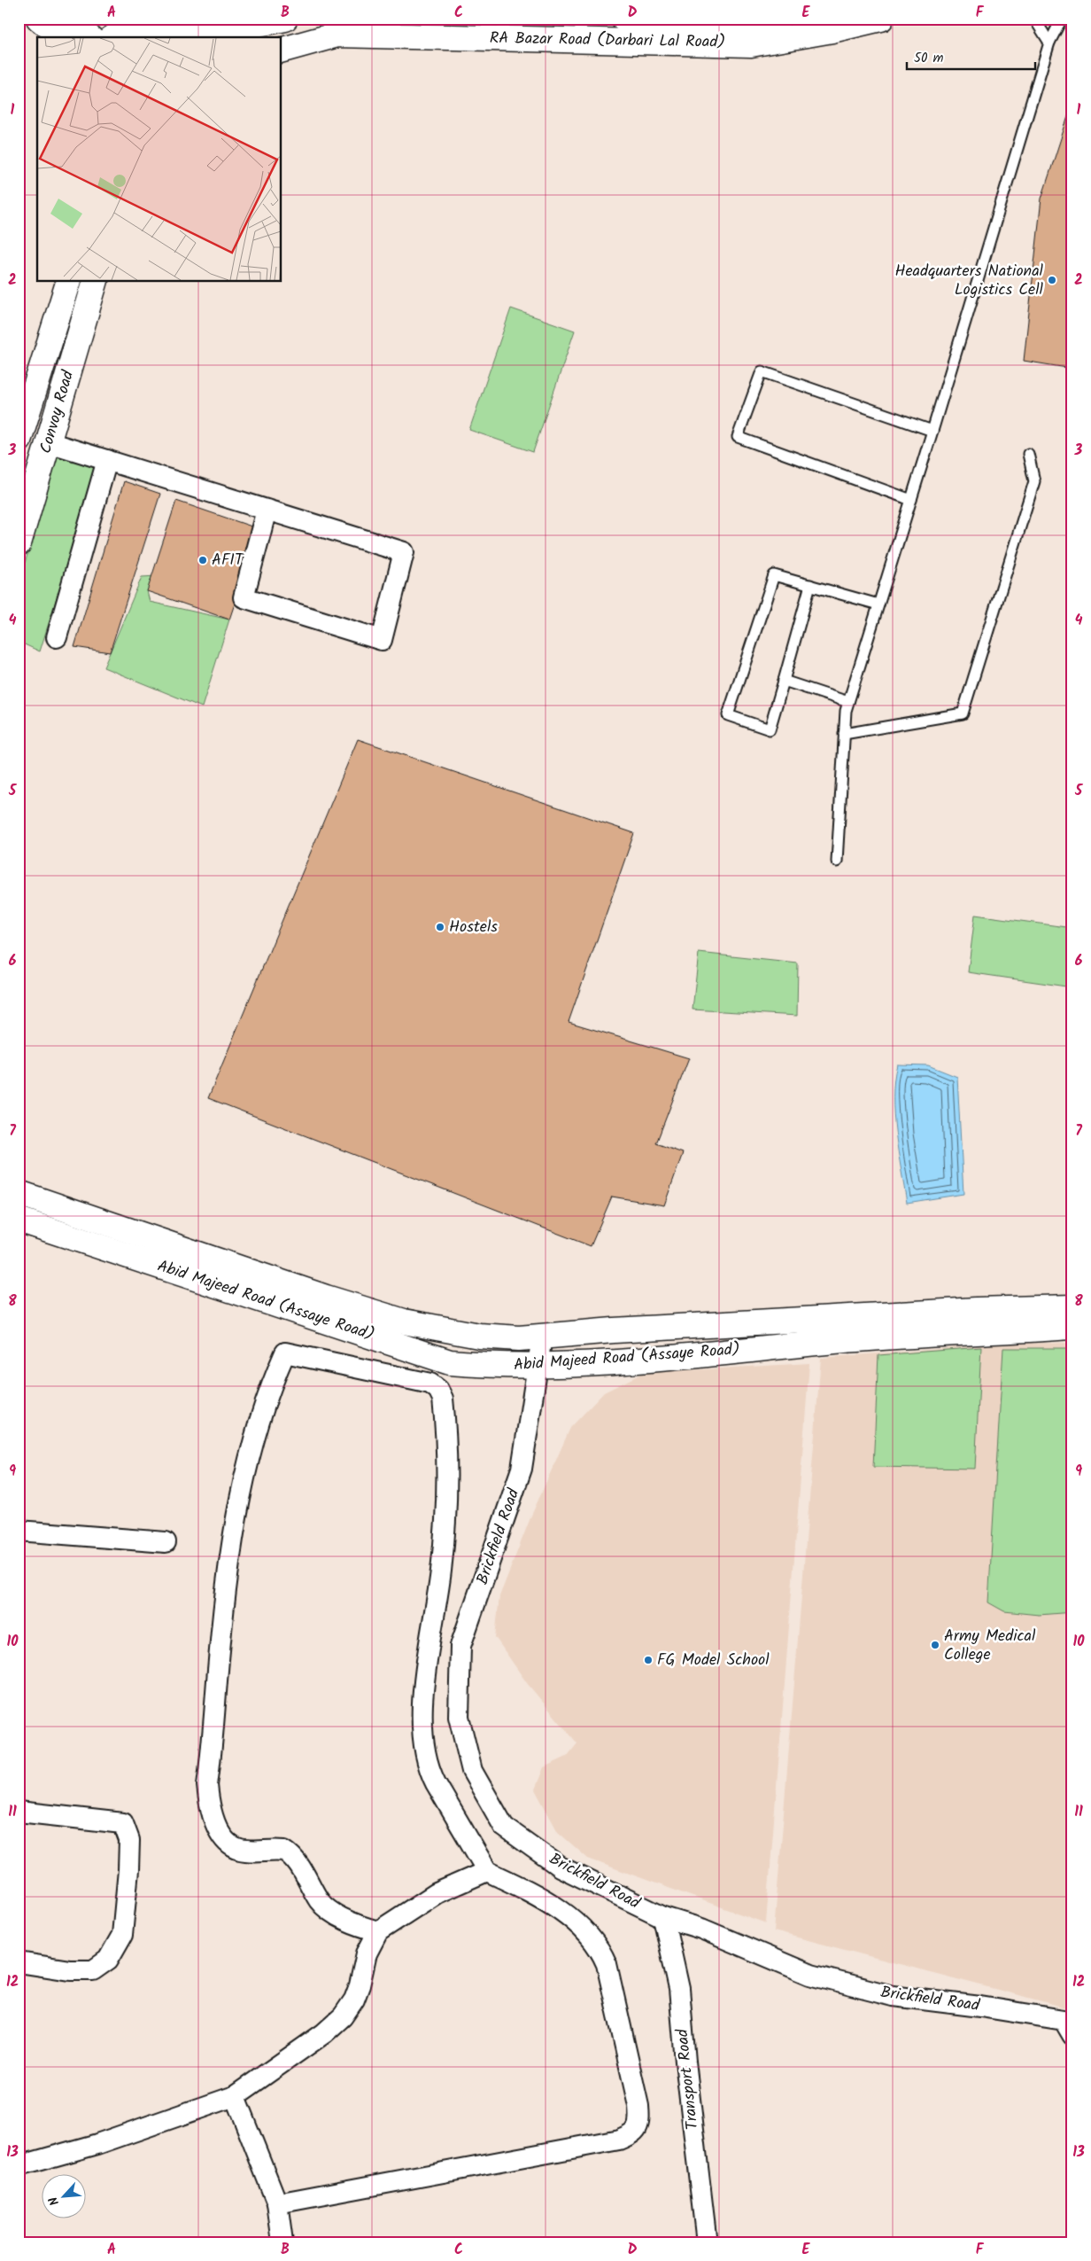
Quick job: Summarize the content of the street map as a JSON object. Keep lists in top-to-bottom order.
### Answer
{
  "streets": {
    "main road": ["RA Bazar Road (Darbari Lal Road)", "Convoy Road", "Abid Majeed Road (Assaye Road)"],
    "street": ["Brickfield Road", "Transport Road"]
  },
  "crossings": [
    ["Abid Majeed Road (Assaye Road)", "Brickfield Road"],
    ["Brickfield Road", "Transport Road"]
  ],
  "places": [
    "Headquarters National Logistics Cell",
    "AFIT",
    "Hostels",
    "Army Medical College",
    "FG Model School"
  ],
  "scale_bar": "50 m",
  "north": "bottom left",
  "grid": {
    "columns": [
      "A",
      "B",
      "C",
      "D",
      "E",
      "F"
    ],
    "rows": [
      "1",
      "2",
      "3",
      "4",
      "5",
      "6",
      "7",
      "8",
      "9",
      "10",
      "11",
      "12",
      "13"
    ]
  }
}
